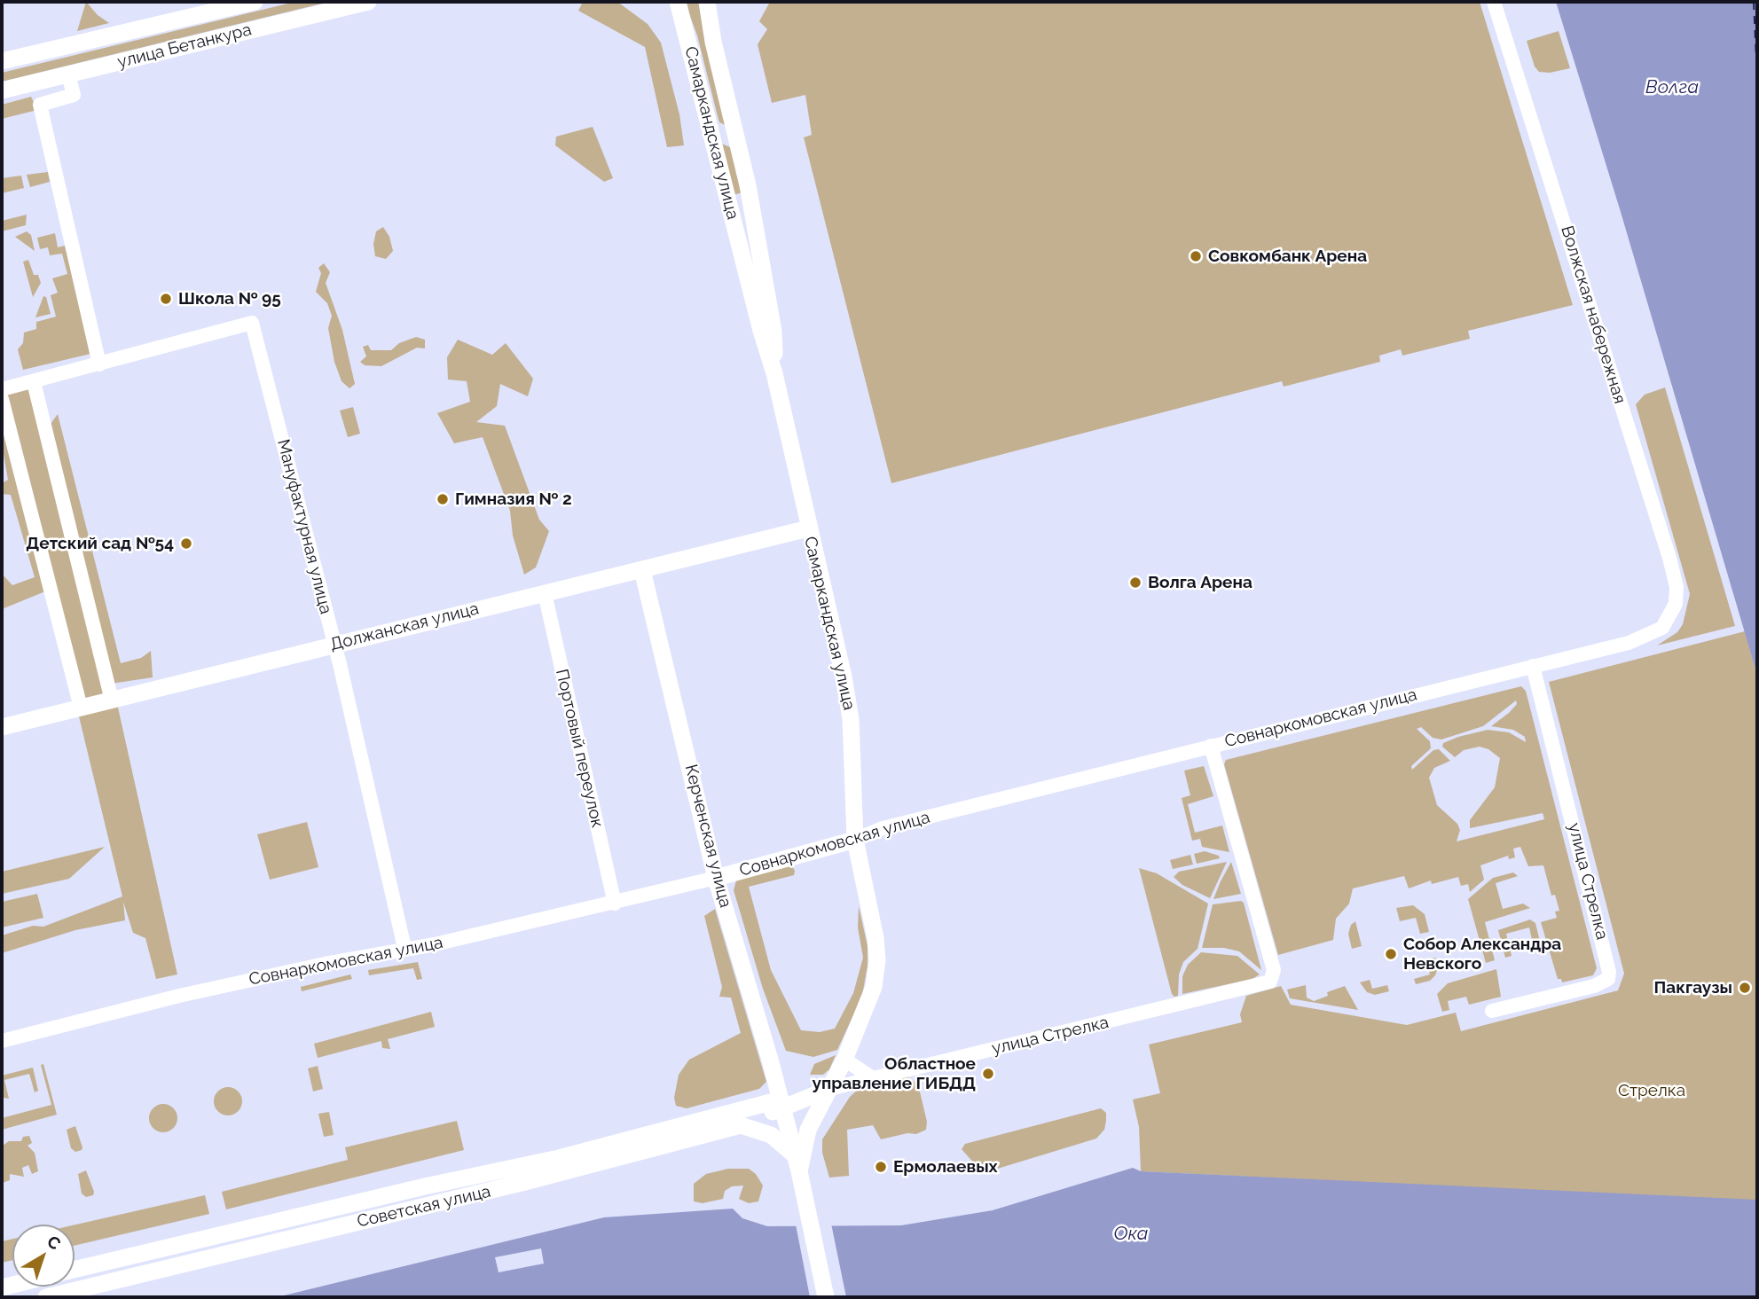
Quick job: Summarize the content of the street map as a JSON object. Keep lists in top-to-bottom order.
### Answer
{
  "streets": {
    "main road": [
      "улица Бетанкура",
      "Самаркандская улица",
      "Должанская улица",
      "Совнаркомовская улица",
      "Керченская улица",
      "Советская улица"
    ],
    "street": [
      "Волжская набережная",
      "Мануфактурная улица",
      "Портовый переулок",
      "улица Стрелка"
    ]
  },
  "crossings": [
    ["Самаркандская улица", "Должанская улица"],
    ["Самаркандская улица", "Совнаркомовская улица"],
    ["Самаркандская улица", "Керченская улица"],
    ["Самаркандская улица", "улица Стрелка"],
    ["Волжская набережная", "Совнаркомовская улица"],
    ["Мануфактурная улица", "Должанская улица"],
    ["Мануфактурная улица", "Совнаркомовская улица"],
    ["Должанская улица", "Портовый переулок"],
    ["Должанская улица", "Керченская улица"],
    ["Совнаркомовская улица", "Портовый переулок"],
    ["Совнаркомовская улица", "Керченская улица"],
    ["Совнаркомовская улица", "улица Стрелка"],
    ["Керченская улица", "Советская улица"]
  ],
  "water": ["Волга", "Ока"],
  "parks": ["Стрелка"],
  "places": [
    "Совкомбанк Арена",
    "Школа № 95",
    "Гимназия № 2",
    "Детский сад №54",
    "Волга Арена",
    "Собор Александра Невского",
    "Пакгаузы",
    "Областное управление ГИБДД",
    "Ермолаевых"
  ],
  "north": "top right"
}
